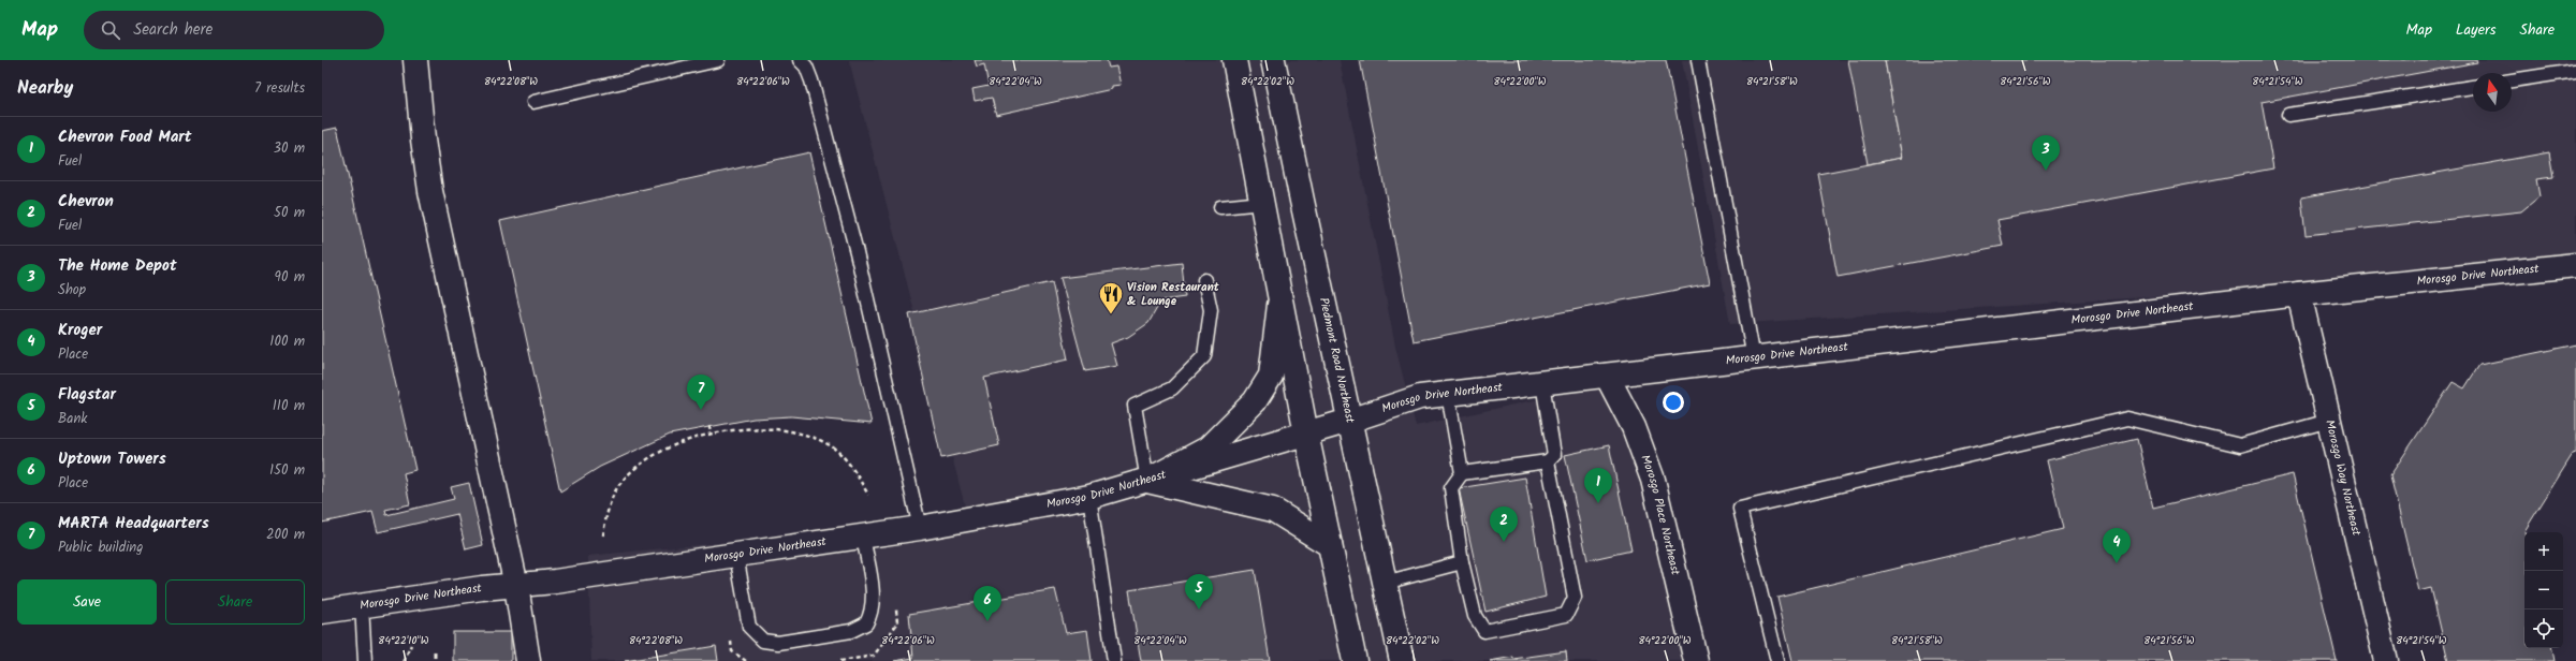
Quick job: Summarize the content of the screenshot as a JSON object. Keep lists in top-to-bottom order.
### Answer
{
  "streets": {
    "street": [
      "Morosgo Drive Northeast",
      "Piedmont Road Northeast",
      "Morosgo Way Northeast",
      "Morosgo Place Northeast"
    ]
  },
  "crossings": [
    ["Morosgo Drive Northeast", "Piedmont Road Northeast"],
    ["Morosgo Drive Northeast", "Morosgo Way Northeast"],
    ["Morosgo Drive Northeast", "Morosgo Place Northeast"]
  ],
  "places": {
    "restaurant": ["Vision Restaurant & Lounge"]
  },
  "north": "top",
  "page": {
    "header": "Map",
    "search": "Search here",
    "nav": ["Map", "Layers", "Share"],
    "heading": ["Nearby", "7 results"],
    "list": [
      {
        "mark": "1",
        "name": "Chevron Food Mart",
        "note": "Fuel",
        "value": "30 m"
      },
      {
        "mark": "2",
        "name": "Chevron",
        "note": "Fuel",
        "value": "50 m"
      },
      {
        "mark": "3",
        "name": "The Home Depot",
        "note": "Shop",
        "value": "90 m"
      },
      {
        "mark": "4",
        "name": "Kroger",
        "note": "Place",
        "value": "100 m"
      },
      {
        "mark": "5",
        "name": "Flagstar",
        "note": "Bank",
        "value": "110 m"
      },
      {
        "mark": "6",
        "name": "Uptown Towers",
        "note": "Place",
        "value": "150 m"
      },
      {
        "mark": "7",
        "name": "MARTA Headquarters",
        "note": "Public building",
        "value": "200 m"
      }
    ],
    "pins": [
      "3",
      "7",
      "1",
      "2",
      "4",
      "5",
      "6"
    ],
    "map_buttons": ["+", "−"],
    "buttons": ["Save", "Share"]
  },
  "coordinates": [
    "84°22'08\"W",
    "84°21'54\"W",
    "84°22'06\"W",
    "84°22'04\"W",
    "84°22'02\"W",
    "84°22'00\"W",
    "84°21'58\"W",
    "84°21'56\"W",
    "84°22'10\"W"
  ]
}
